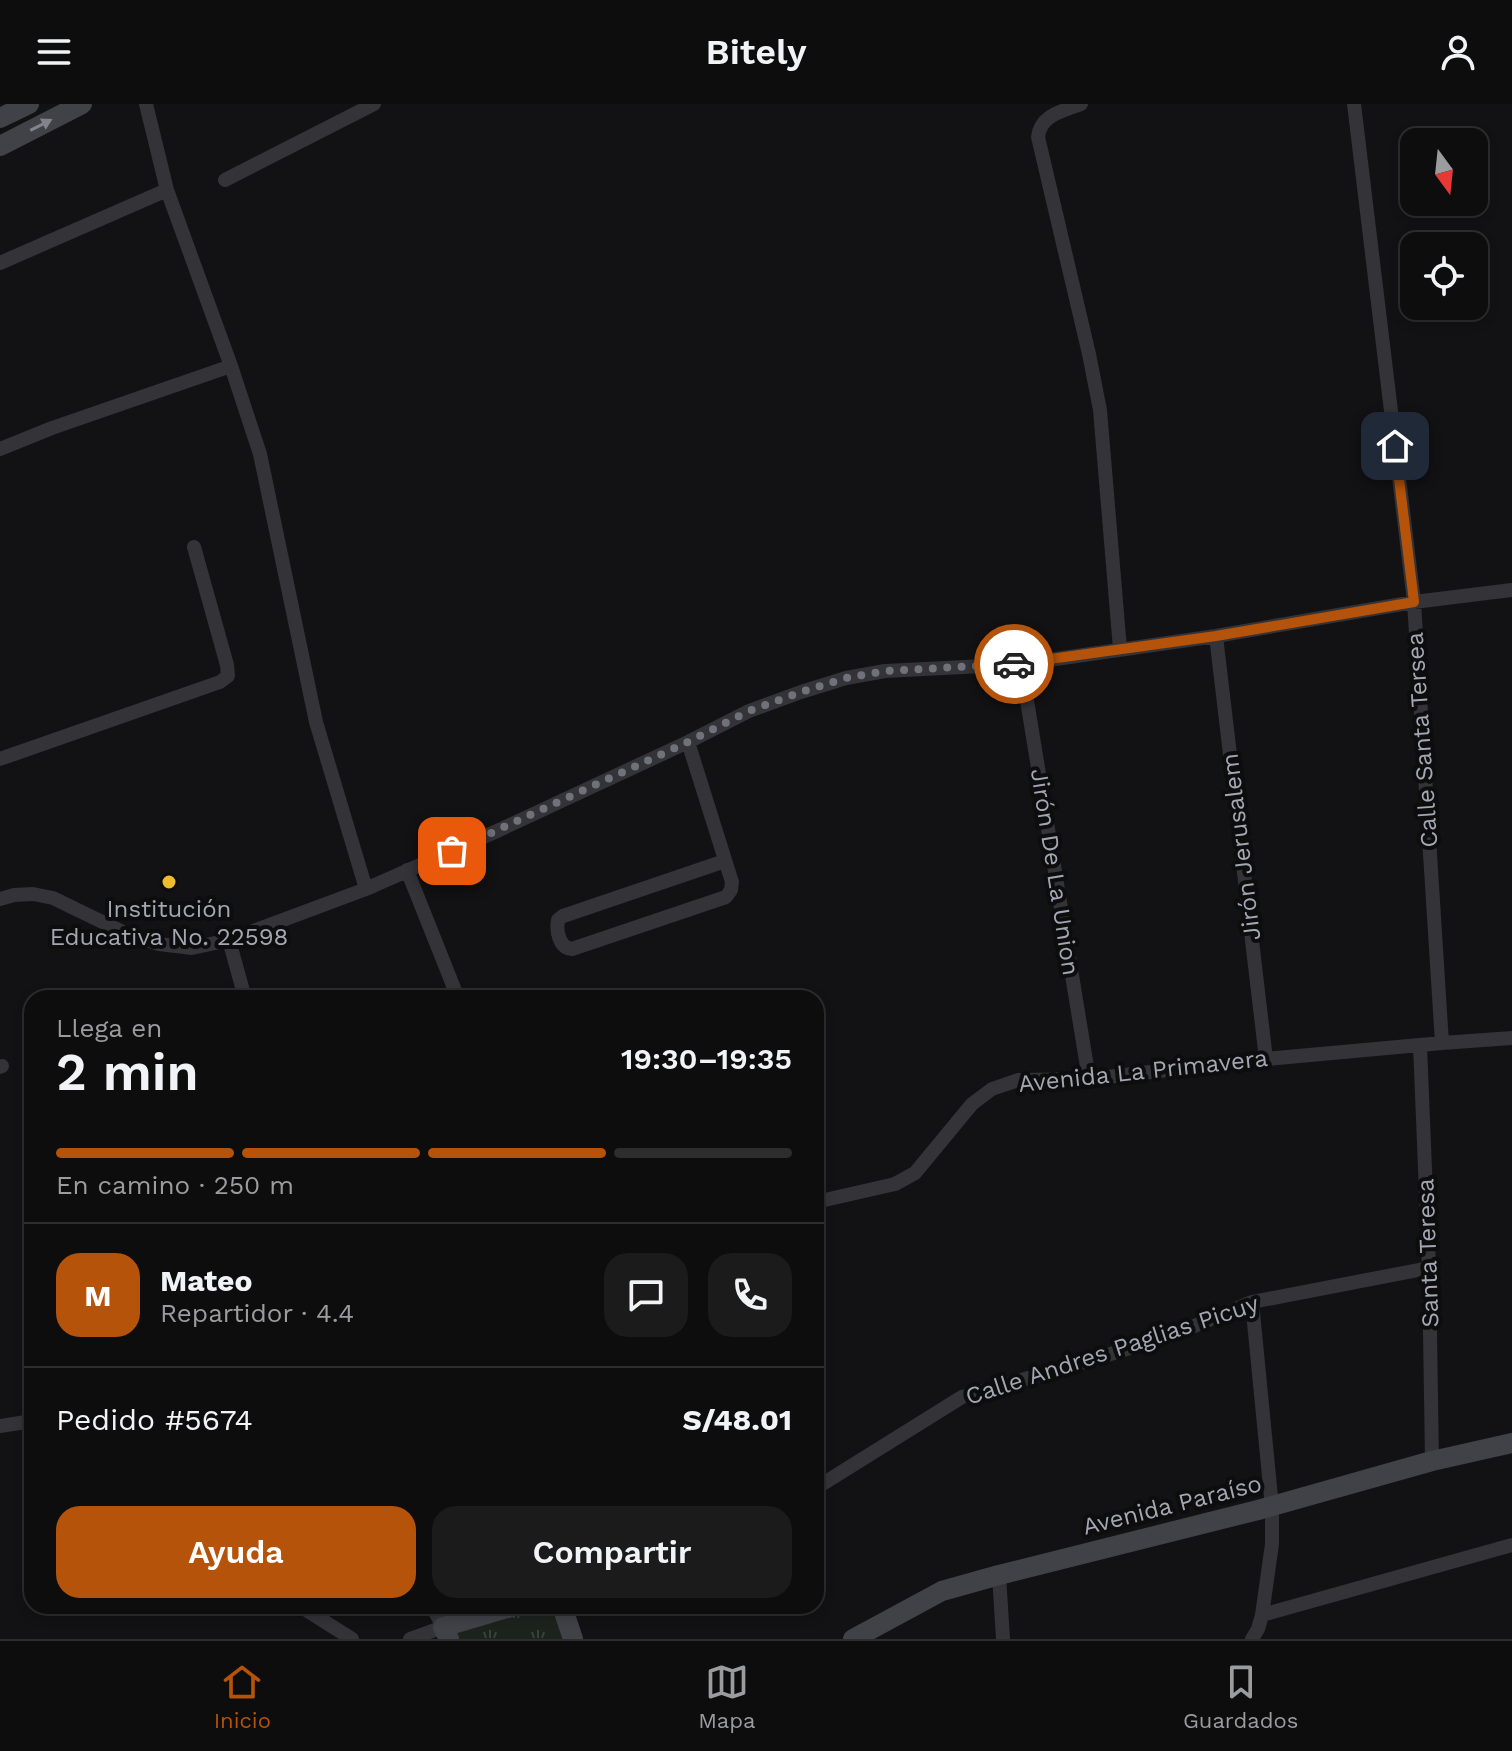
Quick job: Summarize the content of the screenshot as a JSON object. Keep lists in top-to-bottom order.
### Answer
{
  "streets": {
    "street": [
      "Calle Santa Tersea",
      "Jirón Jerusalem",
      "Jirón De La Union",
      "Avenida La Primavera",
      "Santa Teresa",
      "Calle Andres Paglias Picuy",
      "Avenida Paraíso"
    ]
  },
  "crossings": [
    ["Calle Santa Tersea", "Avenida La Primavera"],
    ["Jirón Jerusalem", "Avenida La Primavera"],
    ["Jirón De La Union", "Avenida La Primavera"],
    ["Avenida La Primavera", "Santa Teresa"],
    ["Santa Teresa", "Calle Andres Paglias Picuy"],
    ["Santa Teresa", "Avenida Paraíso"]
  ],
  "places": ["Institución Educativa No. 22598"],
  "north": "bottom",
  "page": {
    "header": "Bitely",
    "heading": ["2 min", "Llega en", "19:30–19:35"],
    "panel": [
      "Mateo",
      "Repartidor · 4.4",
      "Pedido #5674",
      "S/48.01"
    ],
    "bar": "En camino · 250 m",
    "round": "M",
    "buttons": ["Ayuda", "Compartir"],
    "tabs": ["Inicio", "Mapa", "Guardados"]
  }
}
